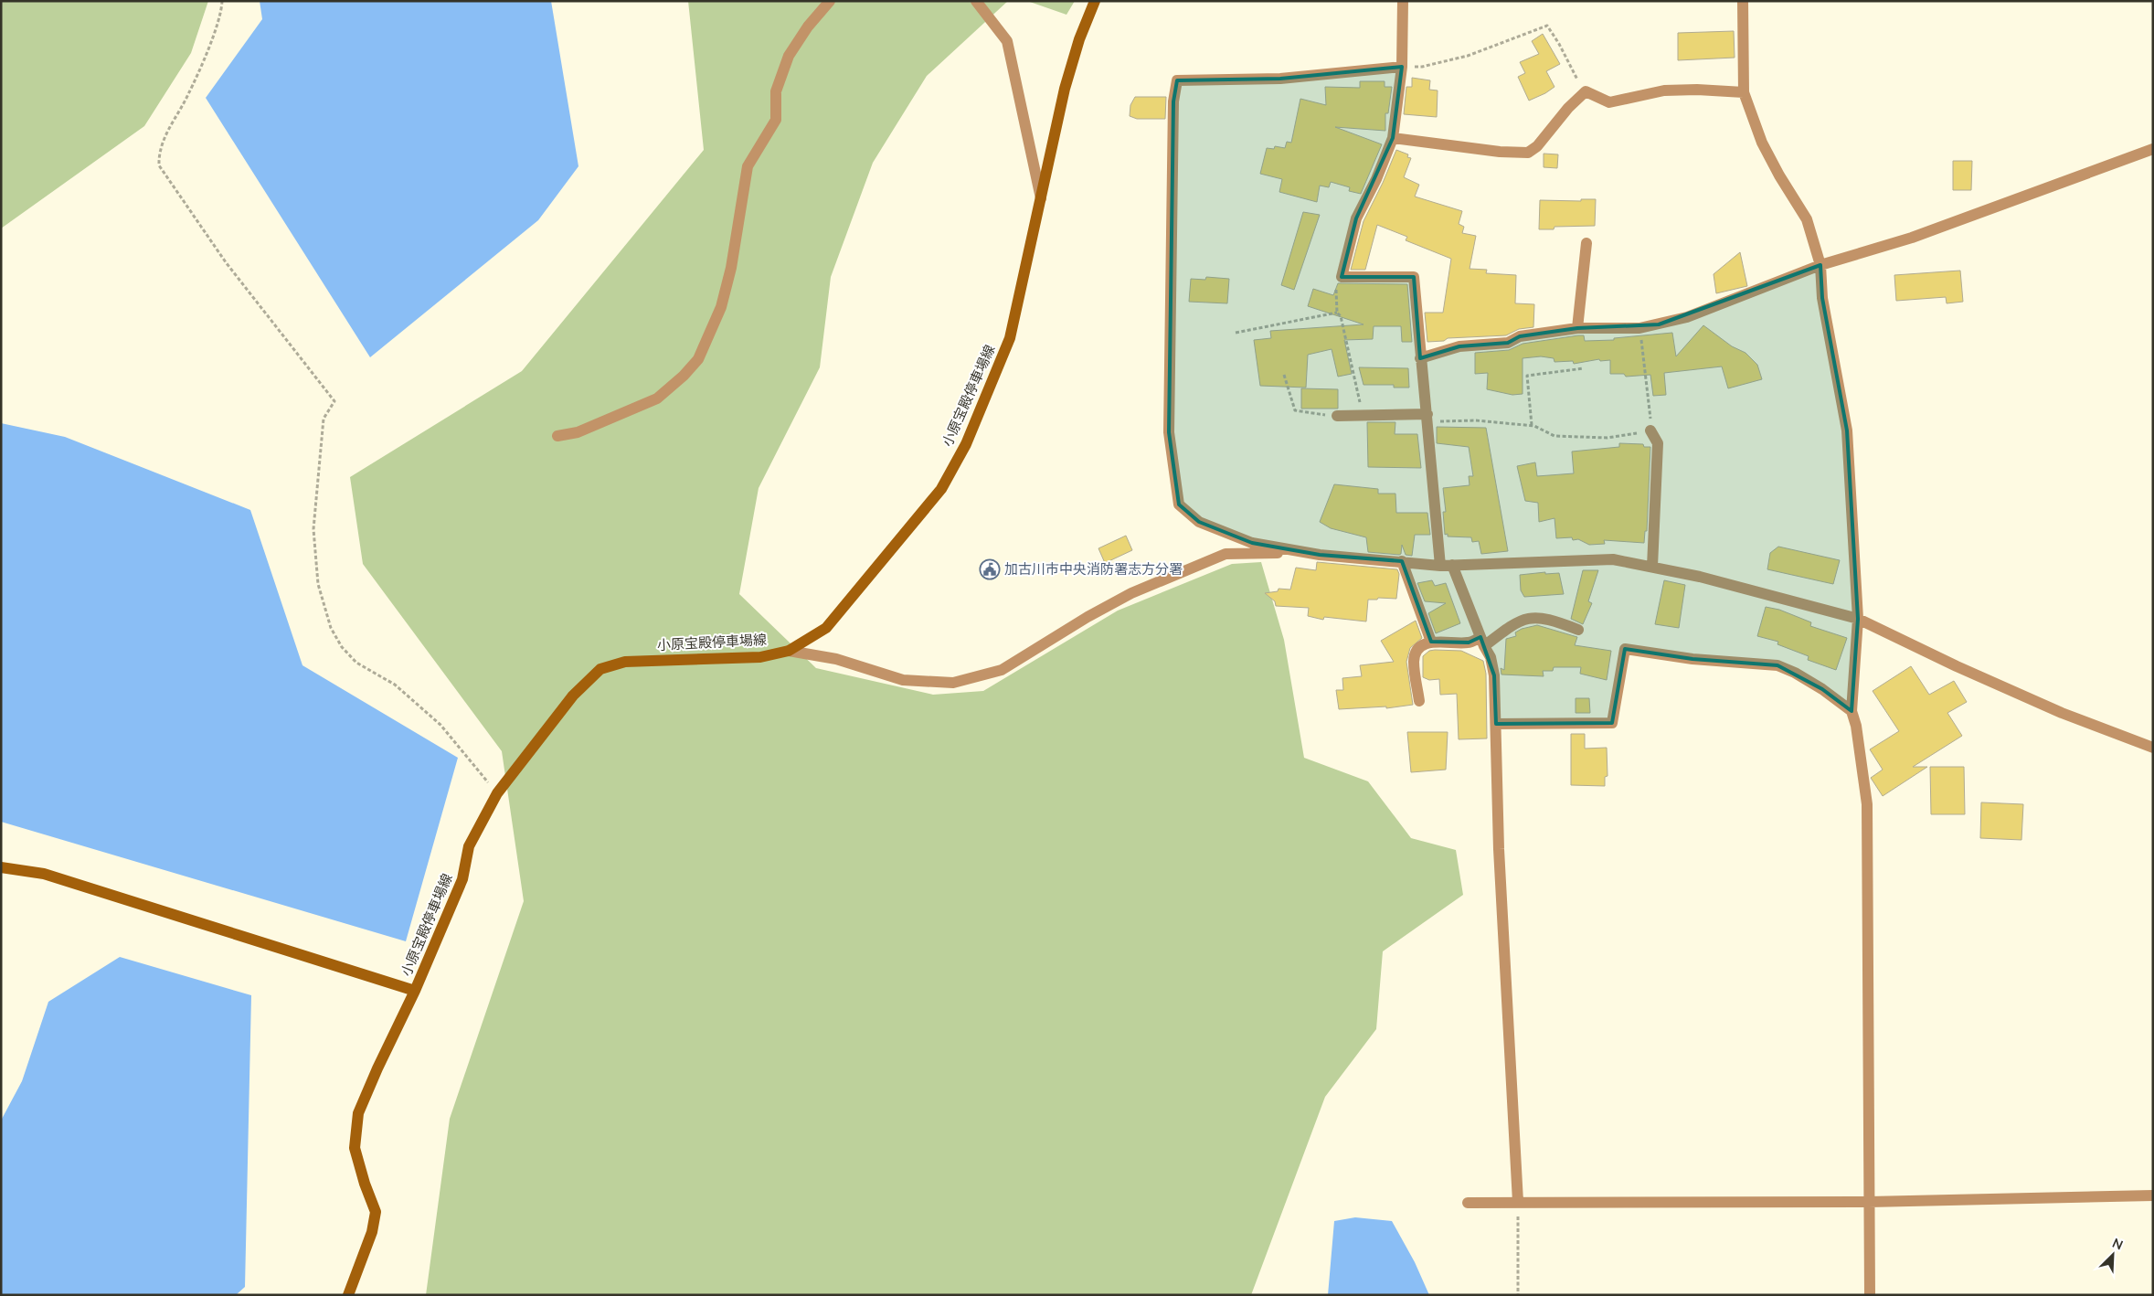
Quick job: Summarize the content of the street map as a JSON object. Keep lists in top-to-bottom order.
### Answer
{
  "streets": {
    "main road": ["小原宝殿停車場線"]
  },
  "places": {
    "public building": ["加古川市中央消防署志方分署"]
  },
  "north": "top right"
}
